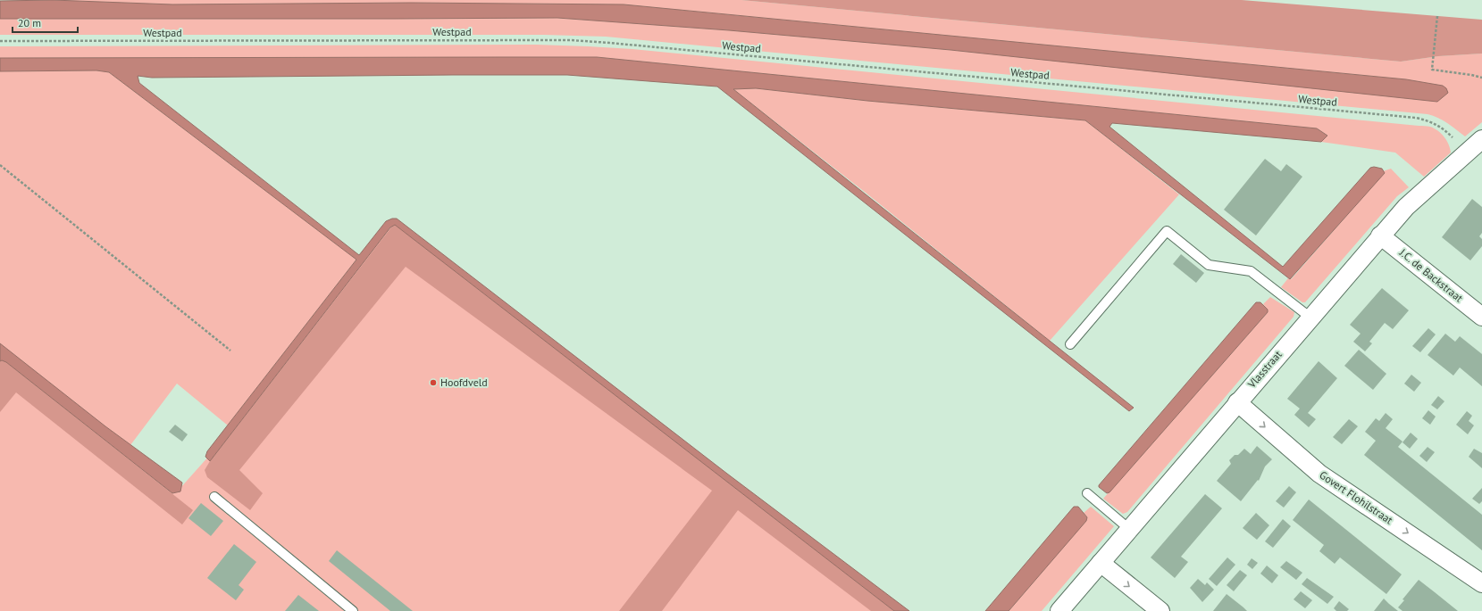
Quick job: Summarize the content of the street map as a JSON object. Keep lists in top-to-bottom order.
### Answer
{
  "streets": {
    "street": ["J.C. de Backstraat", "Vlasstraat", "Govert Flohilstraat"],
    "path": ["Westpad"]
  },
  "crossings": [
    ["Westpad", "Vlasstraat"],
    ["J.C. de Backstraat", "Vlasstraat"],
    ["Vlasstraat", "Govert Flohilstraat"]
  ],
  "one_way": ["Govert Flohilstraat"],
  "places": ["Hoofdveld"],
  "scale_bar": "20 m"
}
